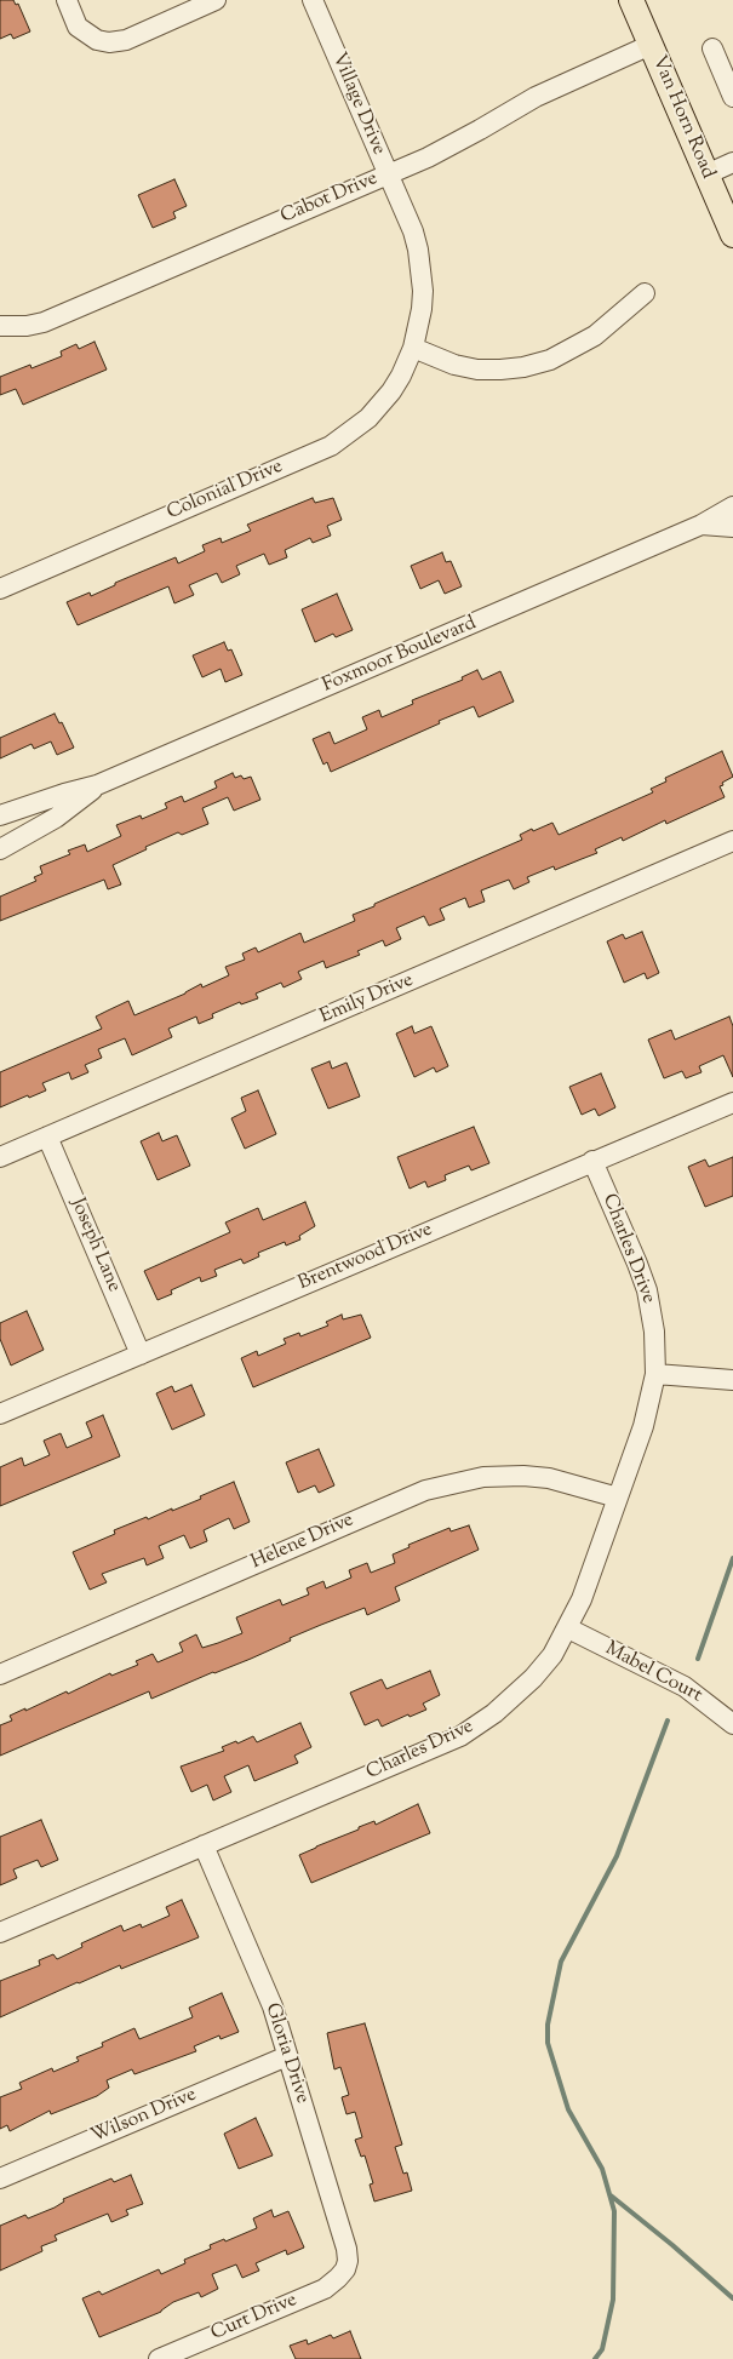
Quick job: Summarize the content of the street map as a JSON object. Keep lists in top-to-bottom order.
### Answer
{
  "streets": {
    "main road": ["Van Horn Road"],
    "street": [
      "Village Drive",
      "Cabot Drive",
      "Colonial Drive",
      "Foxmoor Boulevard",
      "Emily Drive",
      "Joseph Lane",
      "Charles Drive",
      "Brentwood Drive",
      "Helene Drive",
      "Mabel Court",
      "Gloria Drive",
      "Wilson Drive",
      "Curt Drive"
    ]
  },
  "crossings": [
    ["Village Drive", "Cabot Drive"],
    ["Village Drive", "Colonial Drive"],
    ["Van Horn Road", "Cabot Drive"],
    ["Emily Drive", "Joseph Lane"],
    ["Joseph Lane", "Brentwood Drive"],
    ["Charles Drive", "Brentwood Drive"],
    ["Charles Drive", "Helene Drive"],
    ["Charles Drive", "Mabel Court"],
    ["Charles Drive", "Gloria Drive"],
    ["Gloria Drive", "Wilson Drive"],
    ["Gloria Drive", "Curt Drive"]
  ]
}
